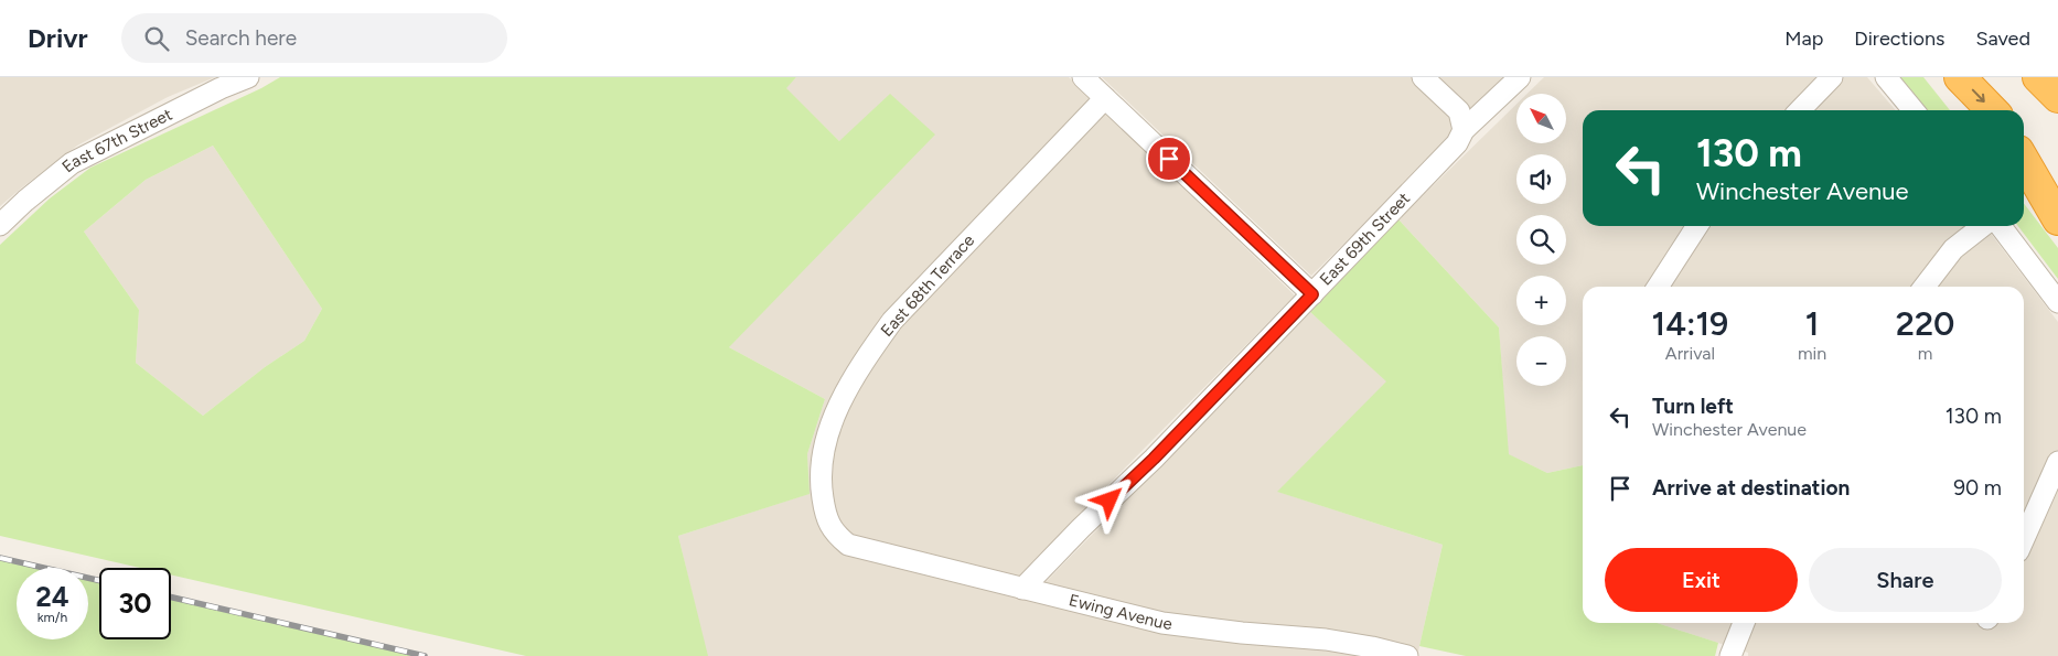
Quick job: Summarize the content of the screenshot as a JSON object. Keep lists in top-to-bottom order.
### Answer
{
  "streets": {
    "street": [
      "East 67th Street",
      "East 69th Street",
      "East 68th Terrace",
      "Ewing Avenue"
    ]
  },
  "crossings": [
    ["East 69th Street", "Ewing Avenue"],
    ["East 68th Terrace", "Ewing Avenue"]
  ],
  "north": "top left",
  "page": {
    "header": "Drivr",
    "search": "Search here",
    "nav": ["Map", "Directions", "Saved"],
    "map_buttons": ["+", "−"],
    "turn": ["130 m", "Winchester Avenue"],
    "eta": [
      "14:19",
      "Arrival",
      "1",
      "min",
      "220",
      "m"
    ],
    "list": [
      {
        "name": "Turn left",
        "note": "Winchester Avenue",
        "value": "130 m"
      },
      {
        "name": "Arrive at destination",
        "value": "90 m"
      }
    ],
    "buttons": ["Exit", "Share"],
    "speed": "24 km/h",
    "limit": "30"
  }
}
